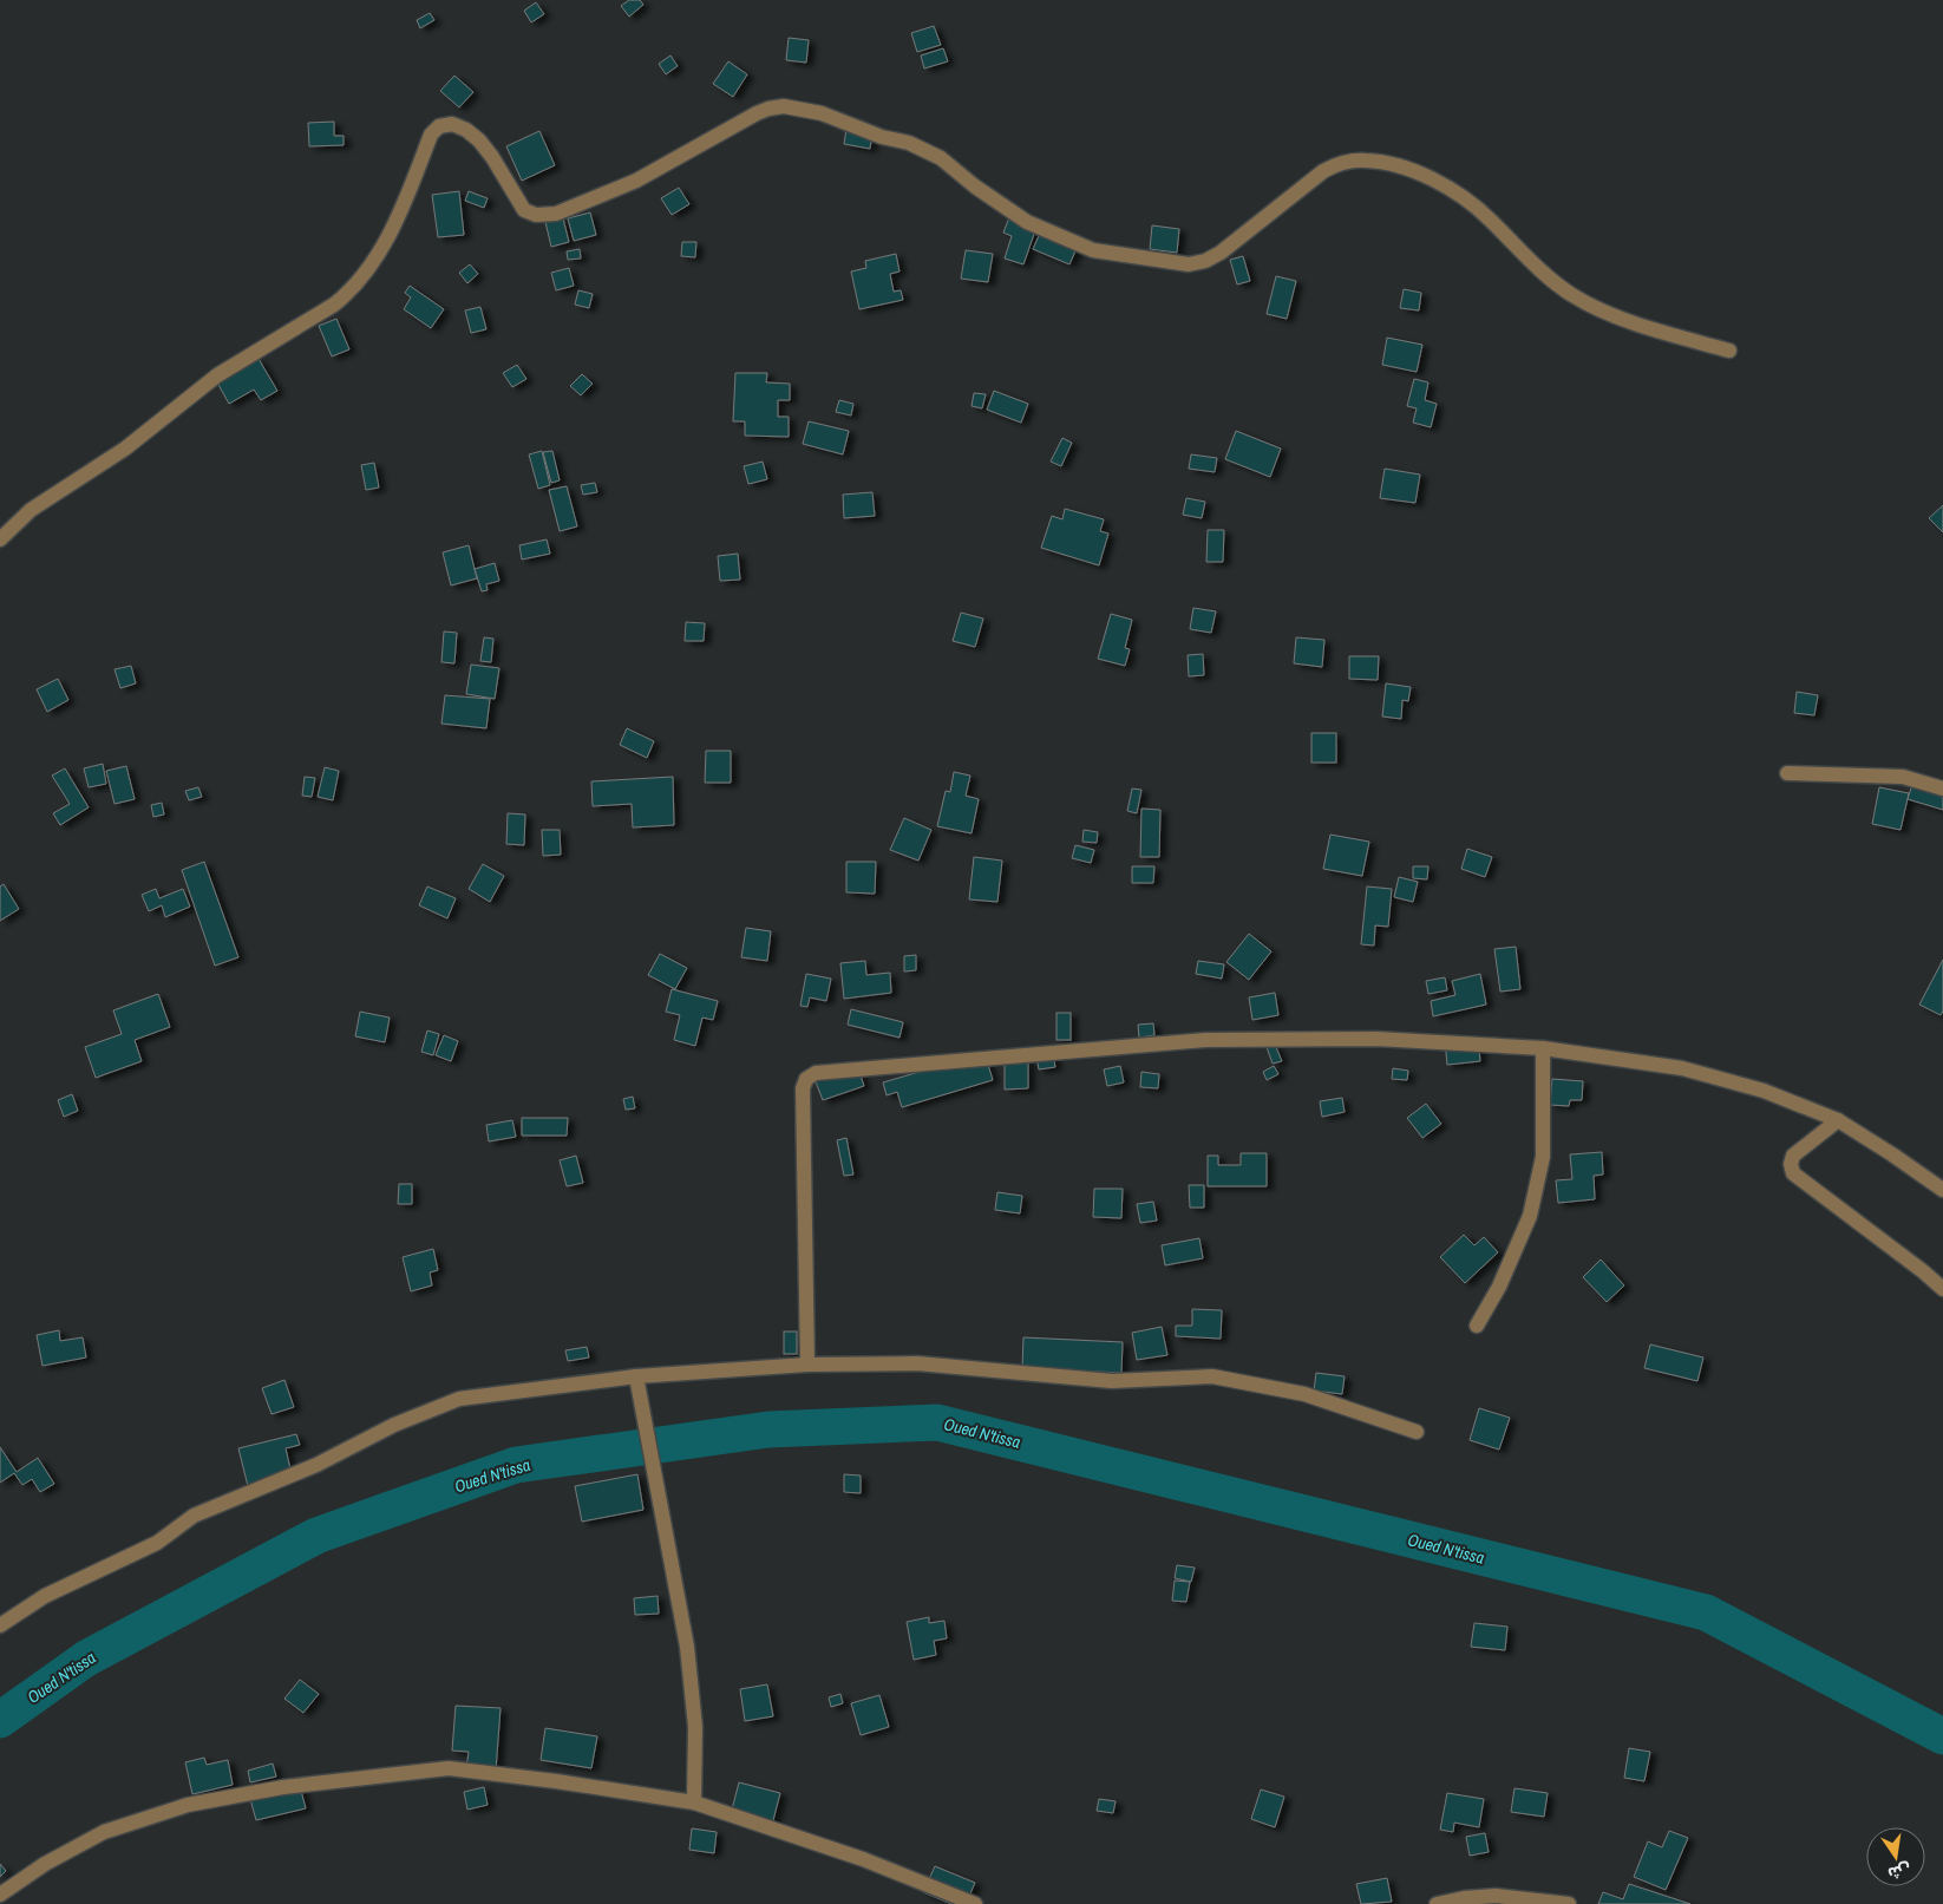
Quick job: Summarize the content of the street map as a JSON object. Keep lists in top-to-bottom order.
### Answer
{
  "water": ["Oued N'tissa"],
  "north": "bottom"
}
